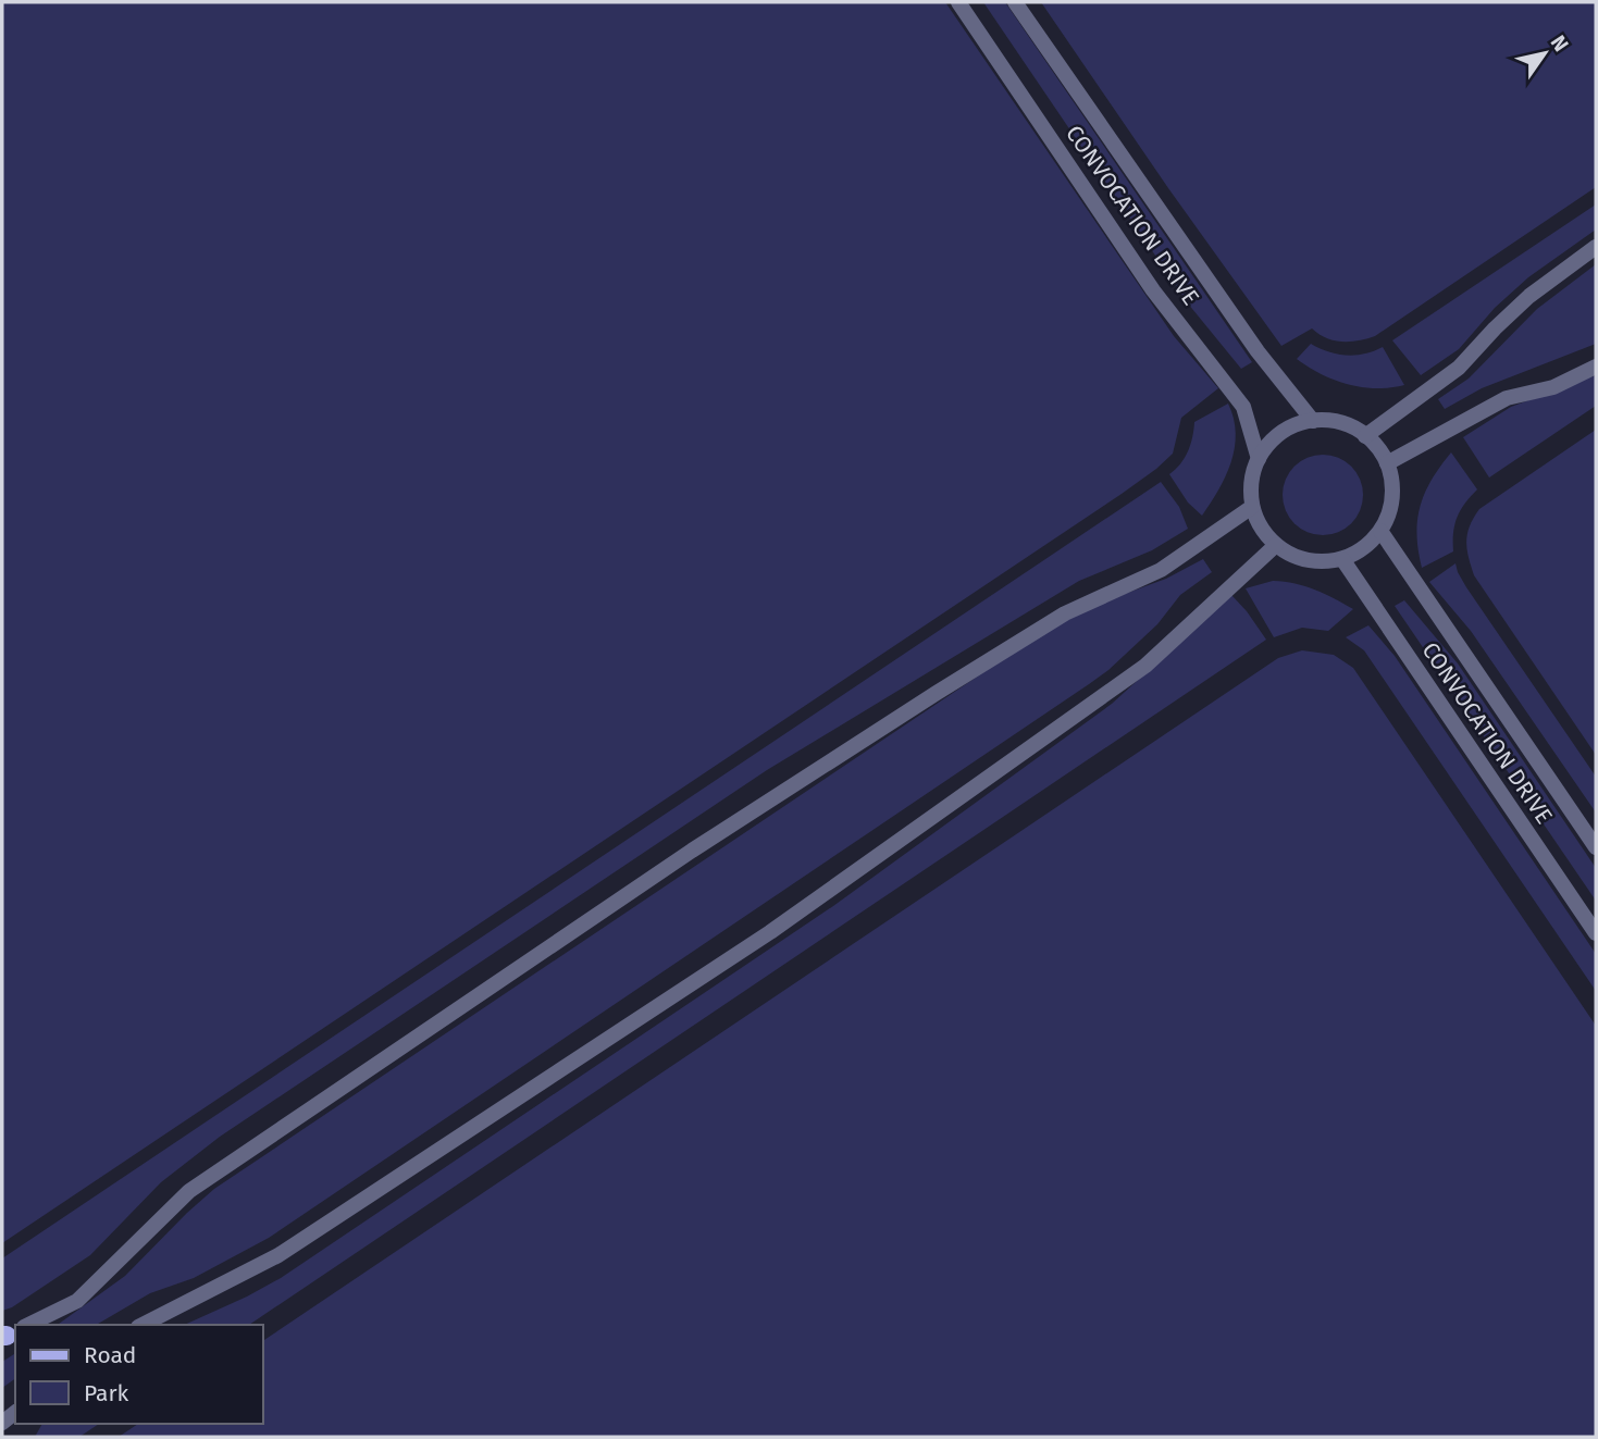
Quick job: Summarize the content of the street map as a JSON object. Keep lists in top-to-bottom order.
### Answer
{
  "streets": {
    "street": ["CONVOCATION DRIVE"]
  },
  "legend": ["Road", "Park"],
  "north": "top right"
}
